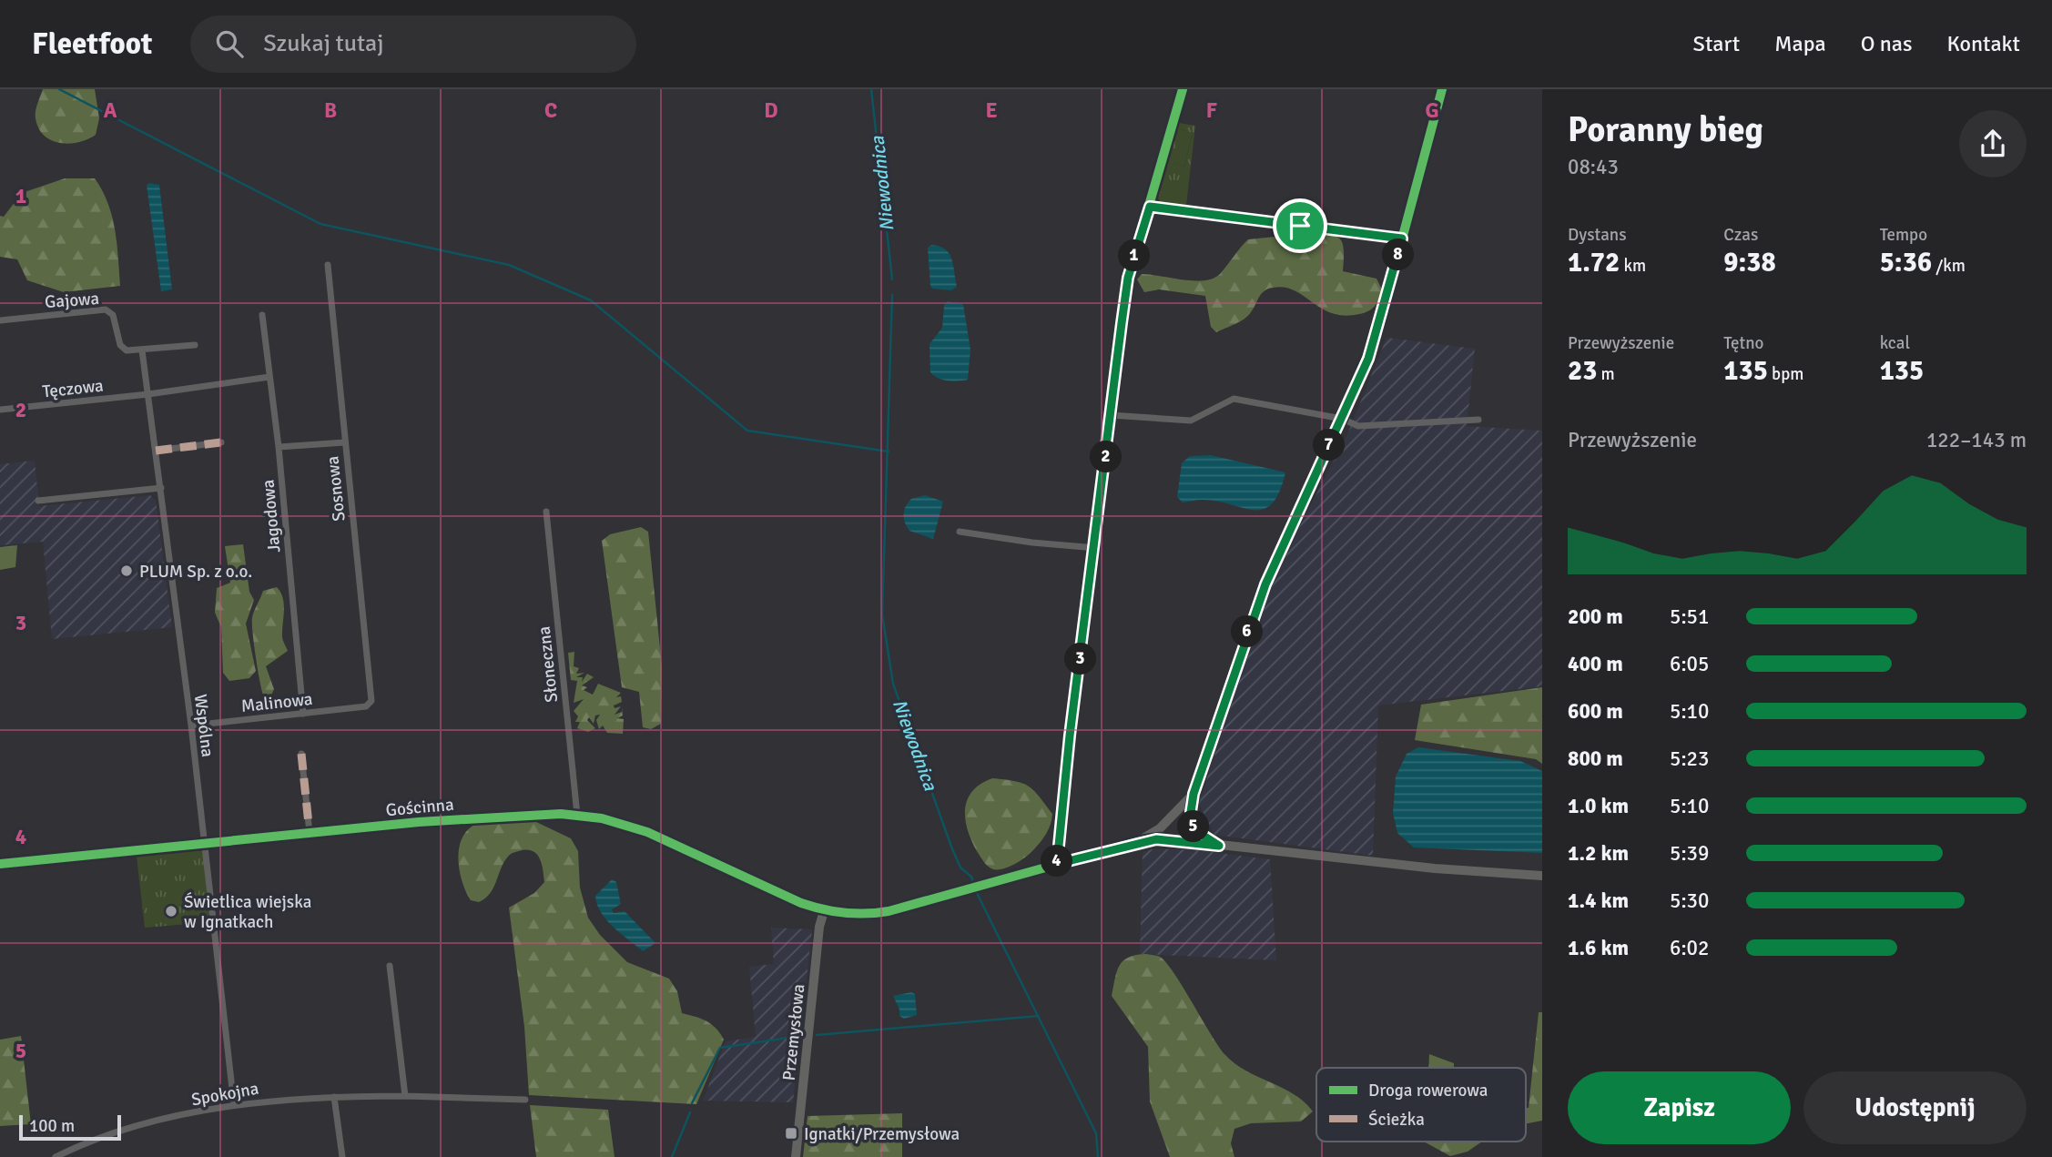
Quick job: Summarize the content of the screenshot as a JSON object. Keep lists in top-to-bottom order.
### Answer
{
  "streets": {
    "street": [
      "Gajowa",
      "Tęczowa",
      "Sosnowa",
      "Jagodowa",
      "Słoneczna",
      "Malinowa",
      "Wspólna",
      "Gościnna",
      "Przemysłowa",
      "Spokojna"
    ]
  },
  "crossings": [
    ["Gajowa", "Wspólna"],
    ["Tęczowa", "Jagodowa"],
    ["Tęczowa", "Wspólna"],
    ["Sosnowa", "Malinowa"],
    ["Jagodowa", "Malinowa"],
    ["Słoneczna", "Gościnna"],
    ["Malinowa", "Wspólna"],
    ["Wspólna", "Gościnna"],
    ["Wspólna", "Spokojna"],
    ["Gościnna", "Przemysłowa"]
  ],
  "water": ["Niewodnica"],
  "places": {
    "other": ["PLUM Sp. z o.o.", "Świetlica wiejska w Ignatkach"],
    "transit": ["Ignatki/Przemysłowa"]
  },
  "legend": ["Droga rowerowa", "Ścieżka"],
  "scale_bar": "100 m",
  "page": {
    "header": "Fleetfoot",
    "search": "Szukaj tutaj",
    "nav": [
      "Start",
      "Mapa",
      "O nas",
      "Kontakt"
    ],
    "heading": ["Poranny bieg", "08:43"],
    "stats": [
      ["Dystans", "1.72 km"],
      ["Czas", "9:38"],
      ["Tempo", "5:36 /km"],
      ["Przewyższenie", "23 m"],
      ["Tętno", "135 bpm"],
      ["kcal", "135"]
    ],
    "pins": [
      "8",
      "1",
      "7",
      "2",
      "6",
      "3",
      "5",
      "4"
    ],
    "chart": ["Przewyższenie", "122–143 m"],
    "list": [
      {
        "name": "200 m",
        "note": "5:51"
      },
      {
        "name": "400 m",
        "note": "6:05"
      },
      {
        "name": "600 m",
        "note": "5:10"
      },
      {
        "name": "800 m",
        "note": "5:23"
      },
      {
        "name": "1.0 km",
        "note": "5:10"
      },
      {
        "name": "1.2 km",
        "note": "5:39"
      },
      {
        "name": "1.4 km",
        "note": "5:30"
      },
      {
        "name": "1.6 km",
        "note": "6:02"
      }
    ],
    "buttons": ["Zapisz", "Udostępnij"],
    "scale": "100 m"
  },
  "grid": {
    "columns": [
      "A",
      "B",
      "C",
      "D",
      "E",
      "F",
      "G"
    ],
    "rows": [
      "1",
      "2",
      "3",
      "4",
      "5"
    ]
  }
}
